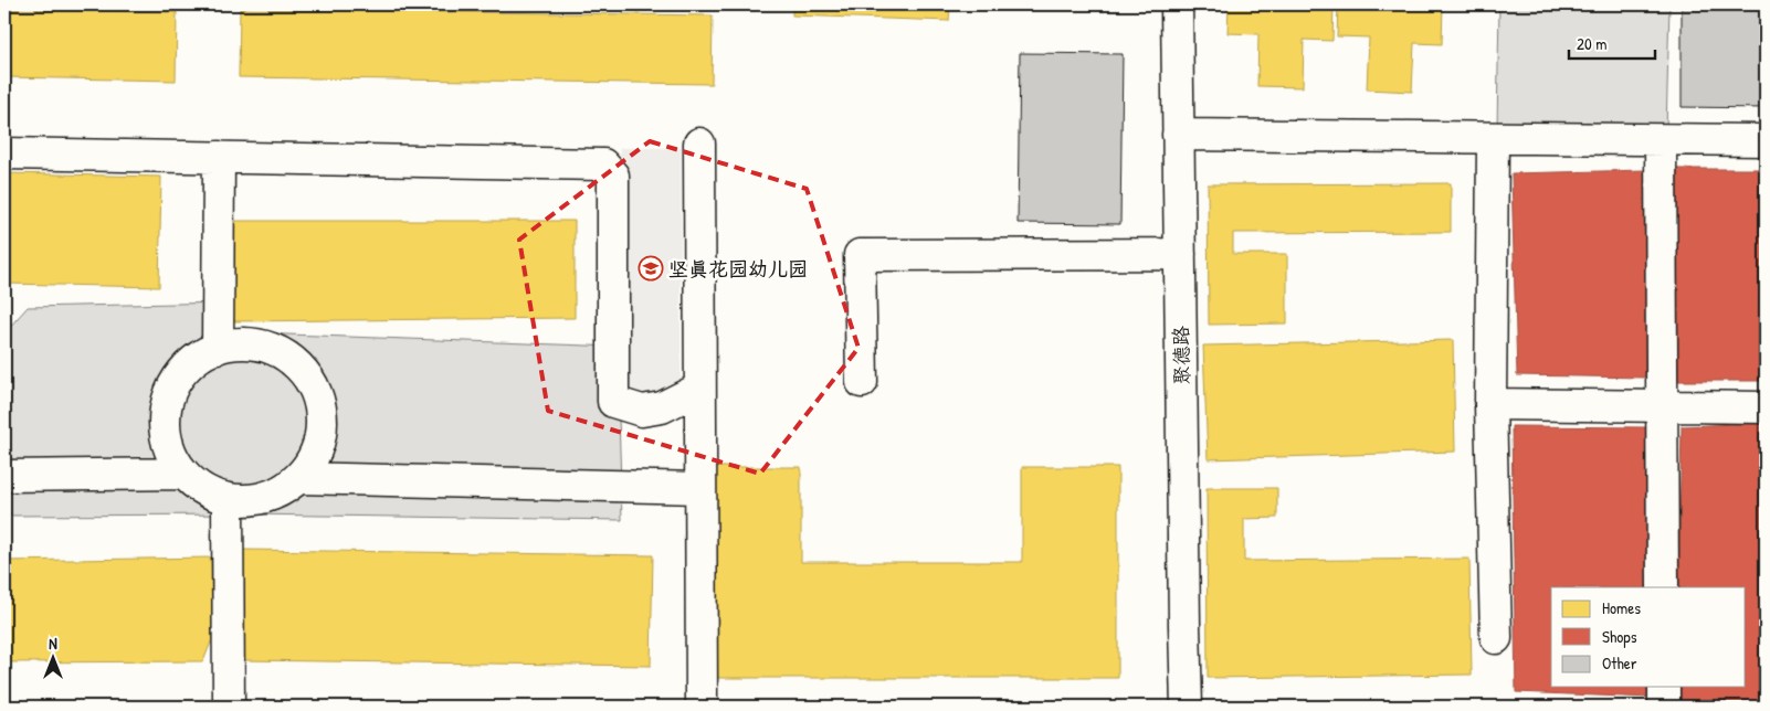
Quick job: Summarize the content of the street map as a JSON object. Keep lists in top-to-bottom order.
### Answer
{
  "streets": {
    "street": ["聚德路"]
  },
  "places": {
    "school or university": ["坚真花园幼儿园"]
  },
  "legend": ["Homes", "Shops", "Other"],
  "scale_bar": "20 m",
  "north": "top"
}
